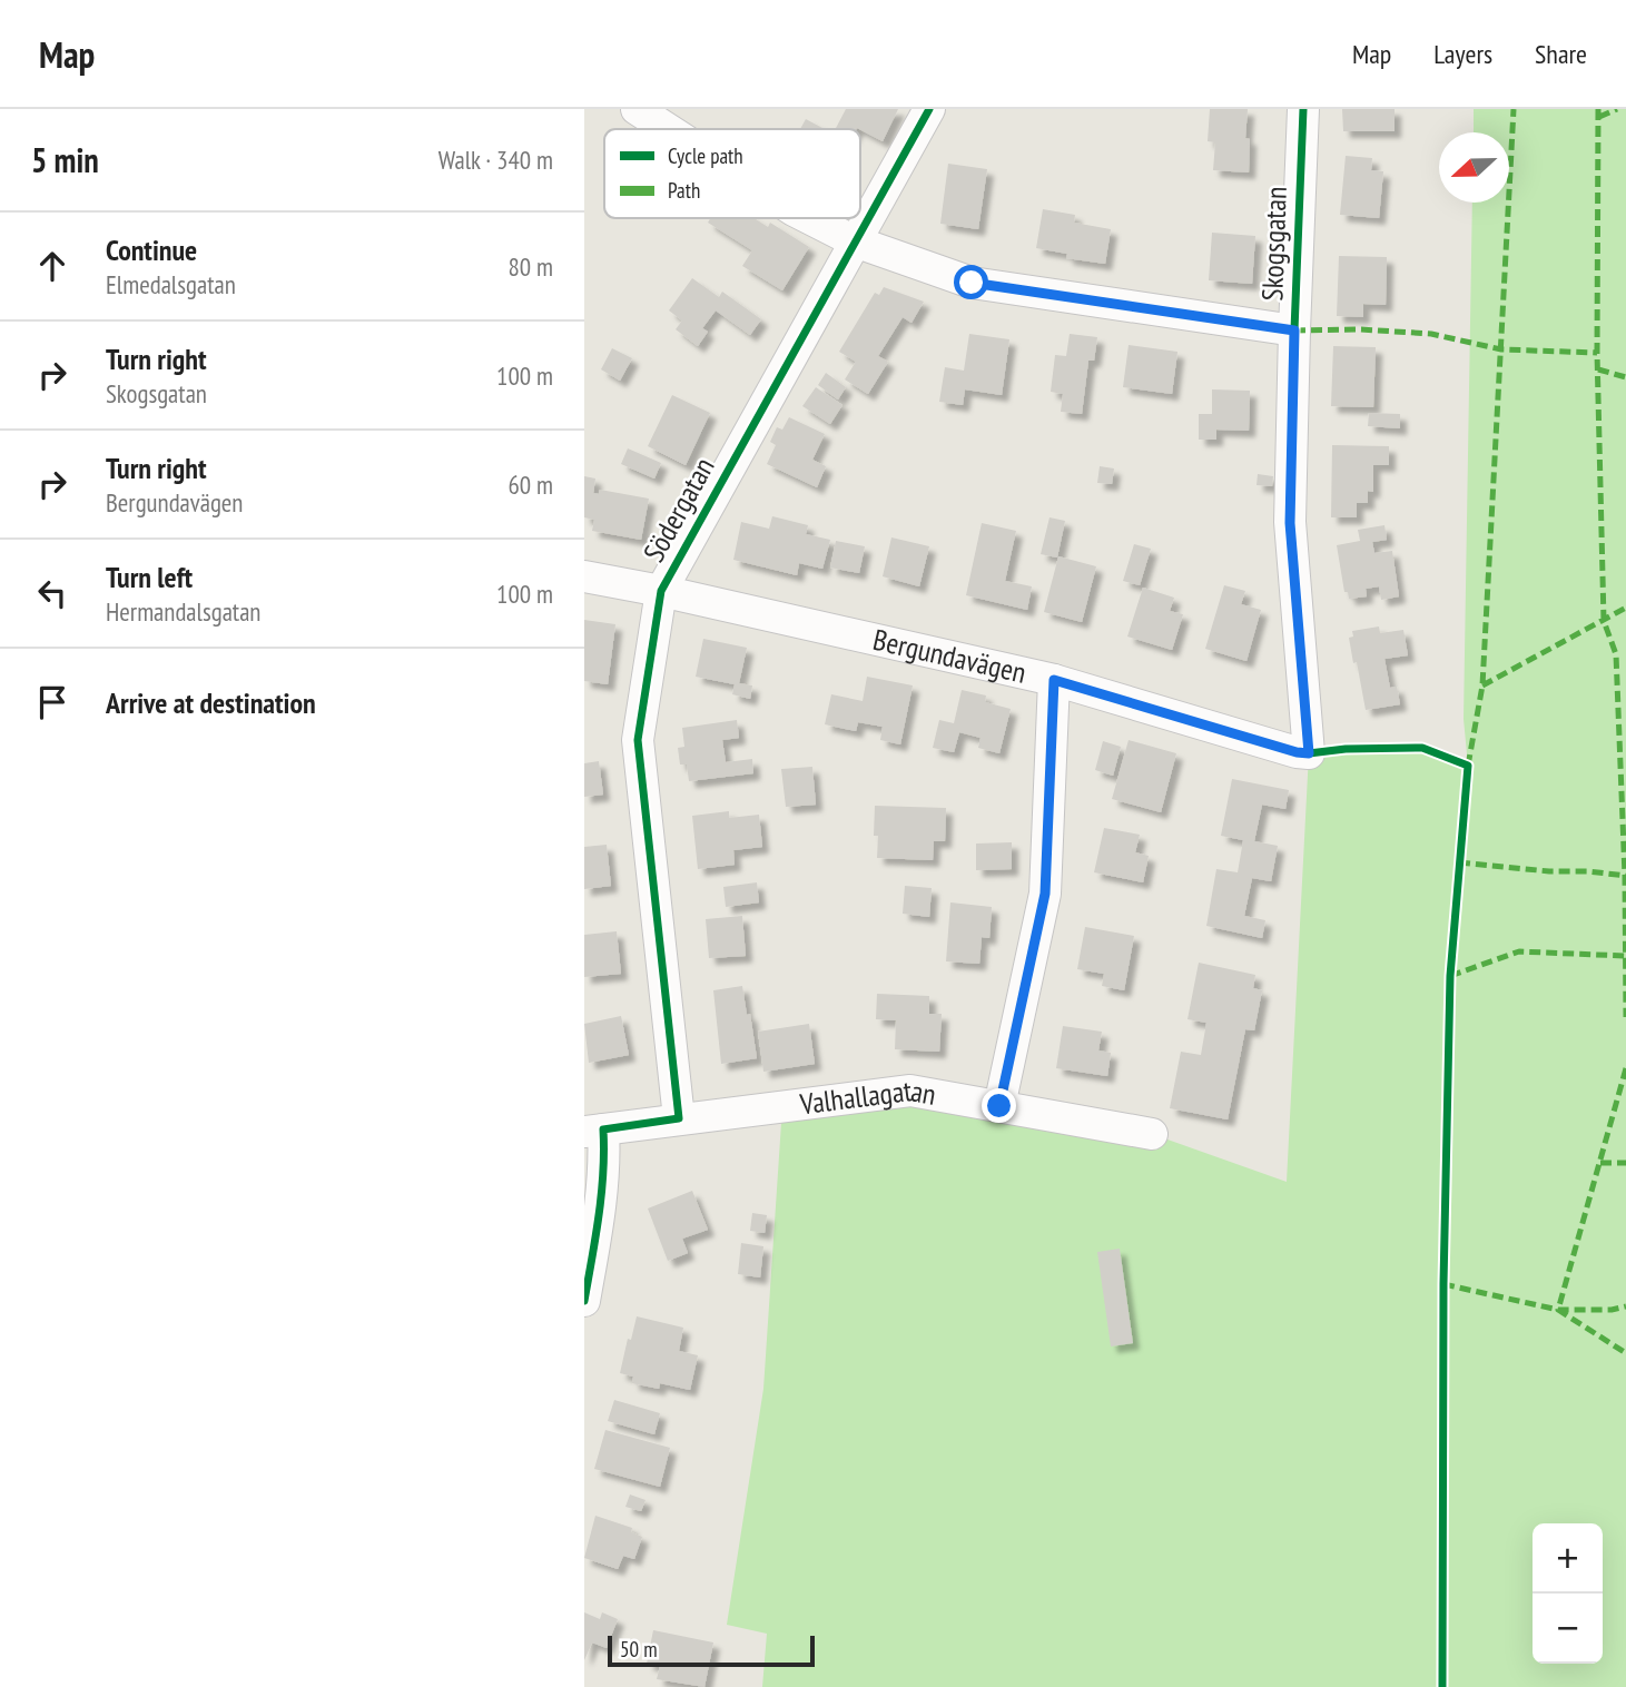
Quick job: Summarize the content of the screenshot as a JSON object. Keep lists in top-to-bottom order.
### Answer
{
  "streets": {
    "street": [
      "Skogsgatan",
      "Södergatan",
      "Bergundavägen",
      "Valhallagatan"
    ]
  },
  "crossings": [
    ["Skogsgatan", "Bergundavägen"],
    ["Södergatan", "Bergundavägen"],
    ["Södergatan", "Valhallagatan"]
  ],
  "legend": ["Cycle path", "Path"],
  "scale_bar": "50 m",
  "north": "left",
  "page": {
    "header": "Map",
    "nav": ["Map", "Layers", "Share"],
    "heading": ["5 min", "Walk · 340 m"],
    "list": [
      ["Continue", "Elmedalsgatan", "80 m"],
      ["Turn right", "Skogsgatan", "100 m"],
      ["Turn right", "Bergundavägen", "60 m"],
      ["Turn left", "Hermandalsgatan", "100 m"],
      "Arrive at destination"
    ],
    "map_buttons": ["+", "−"],
    "scale": "50 m"
  }
}
